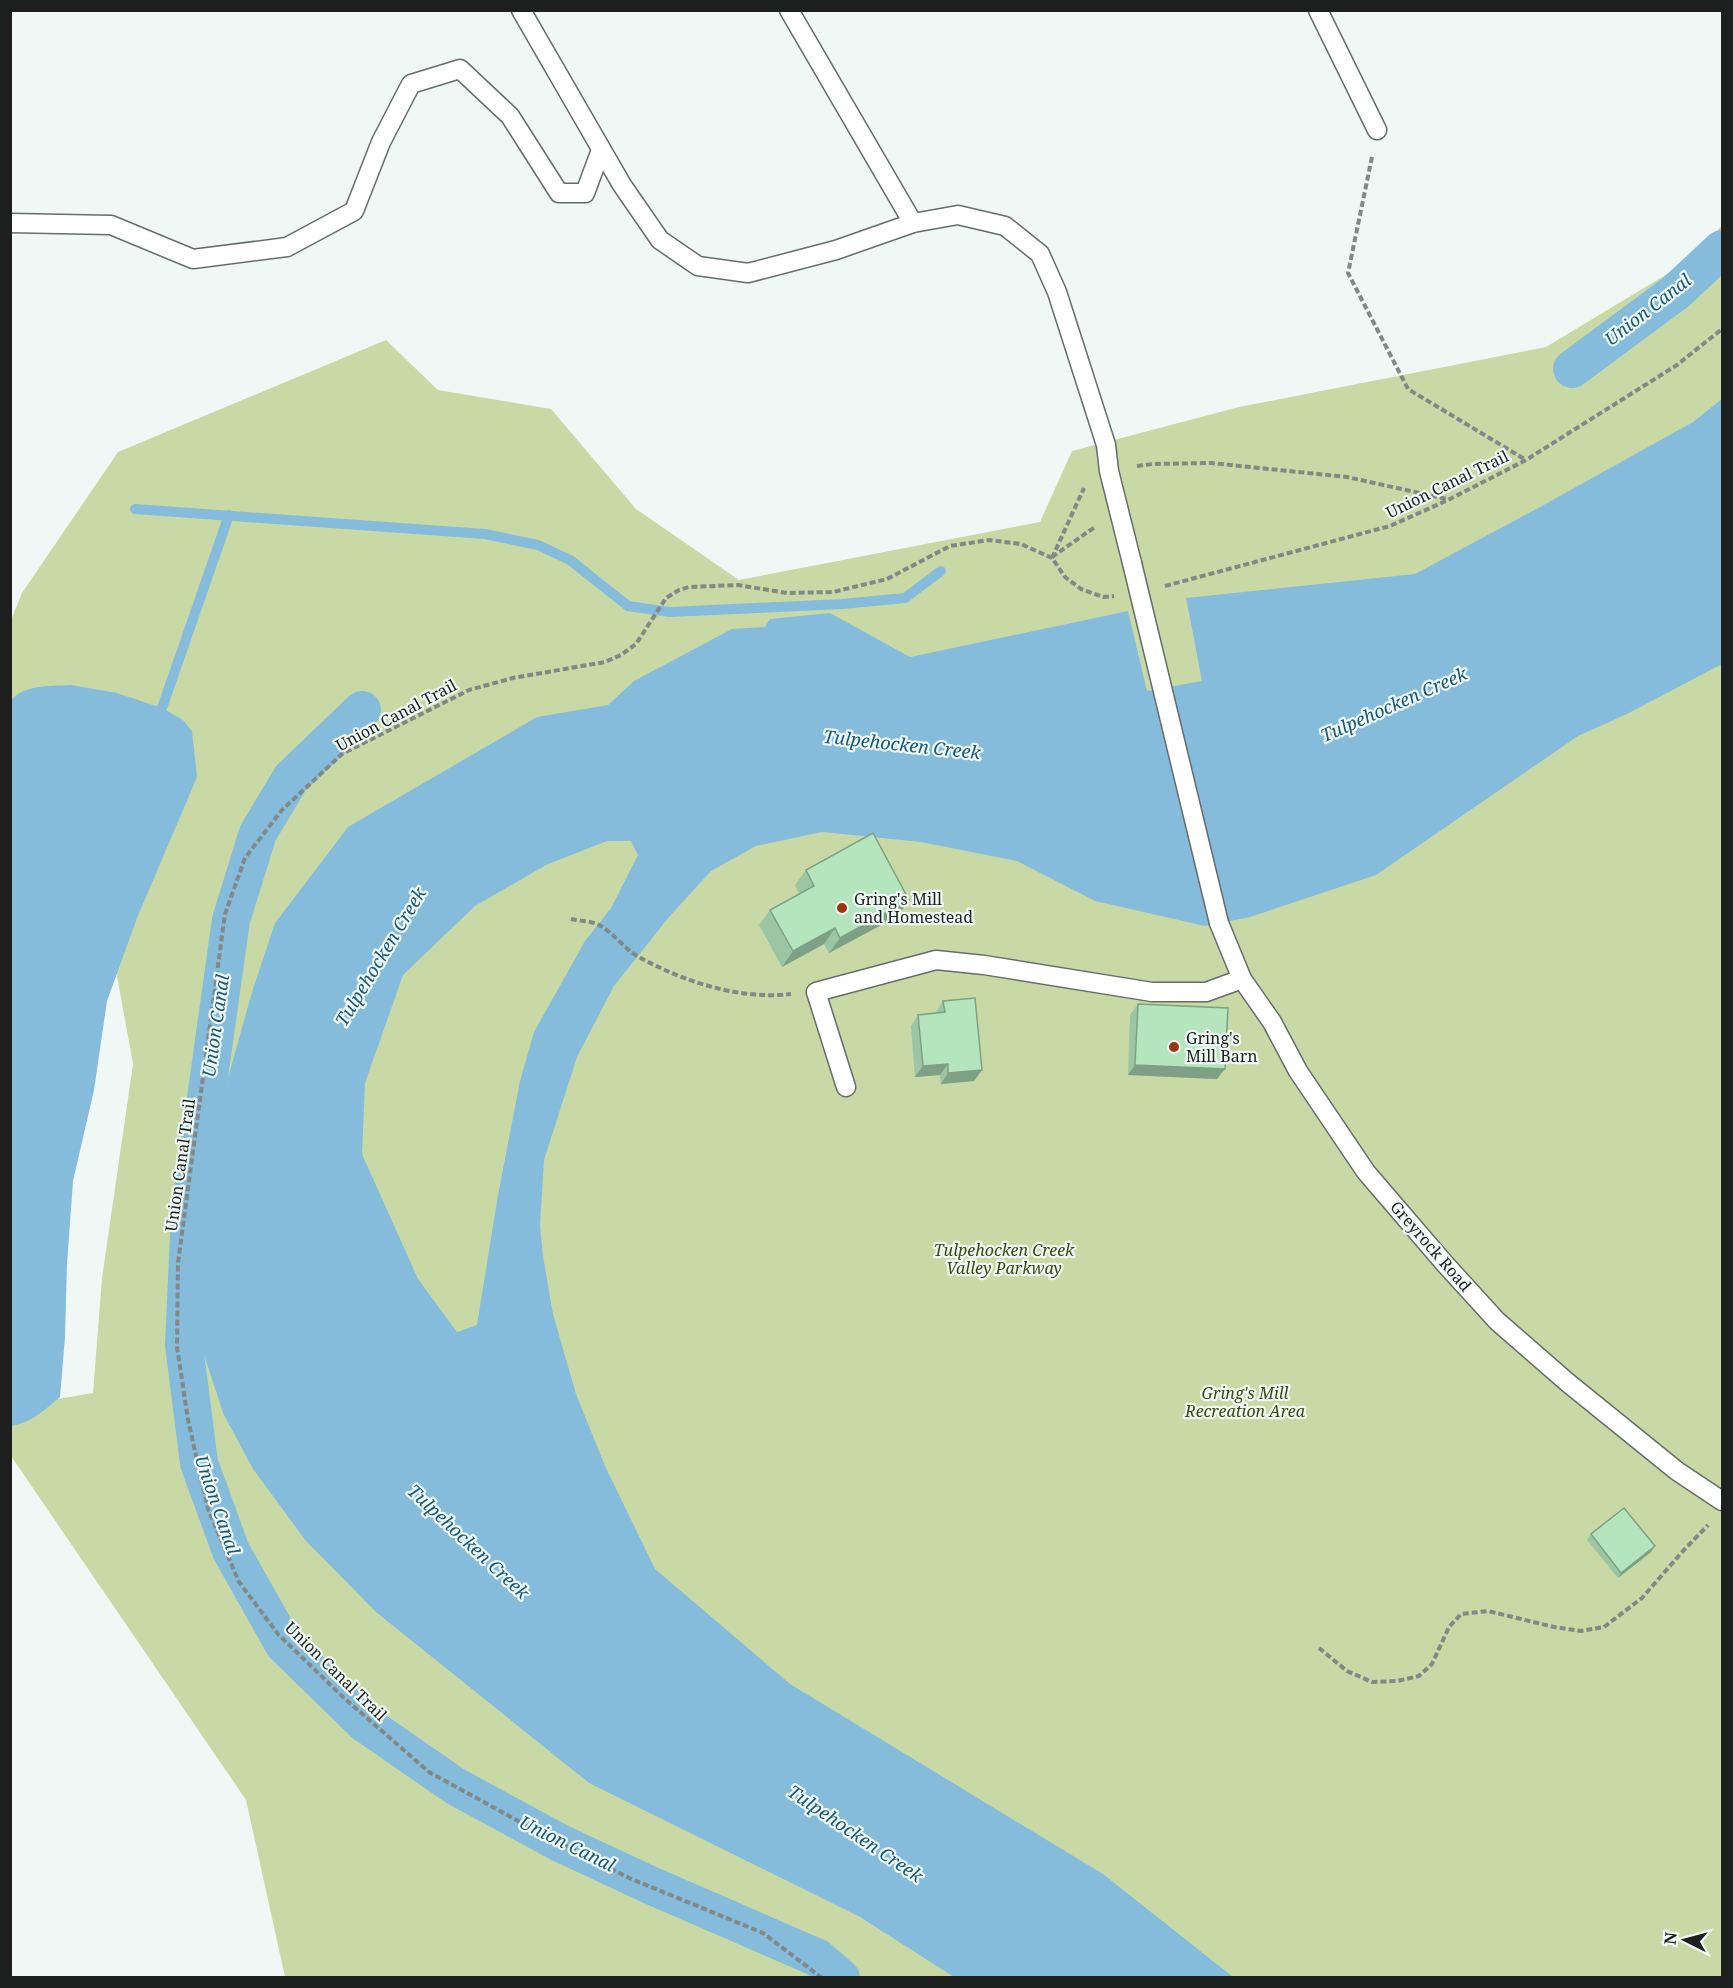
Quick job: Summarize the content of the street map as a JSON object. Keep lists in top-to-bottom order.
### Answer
{
  "streets": {
    "lane": ["Greyrock Road"],
    "path": ["Union Canal Trail"]
  },
  "water": ["Union Canal", "Tulpehocken Creek"],
  "parks": ["Tulpehocken Creek Valley Parkway", "Gring's Mill Recreation Area"],
  "places": ["Gring's Mill and Homestead", "Gring's Mill Barn"],
  "north": "left"
}
